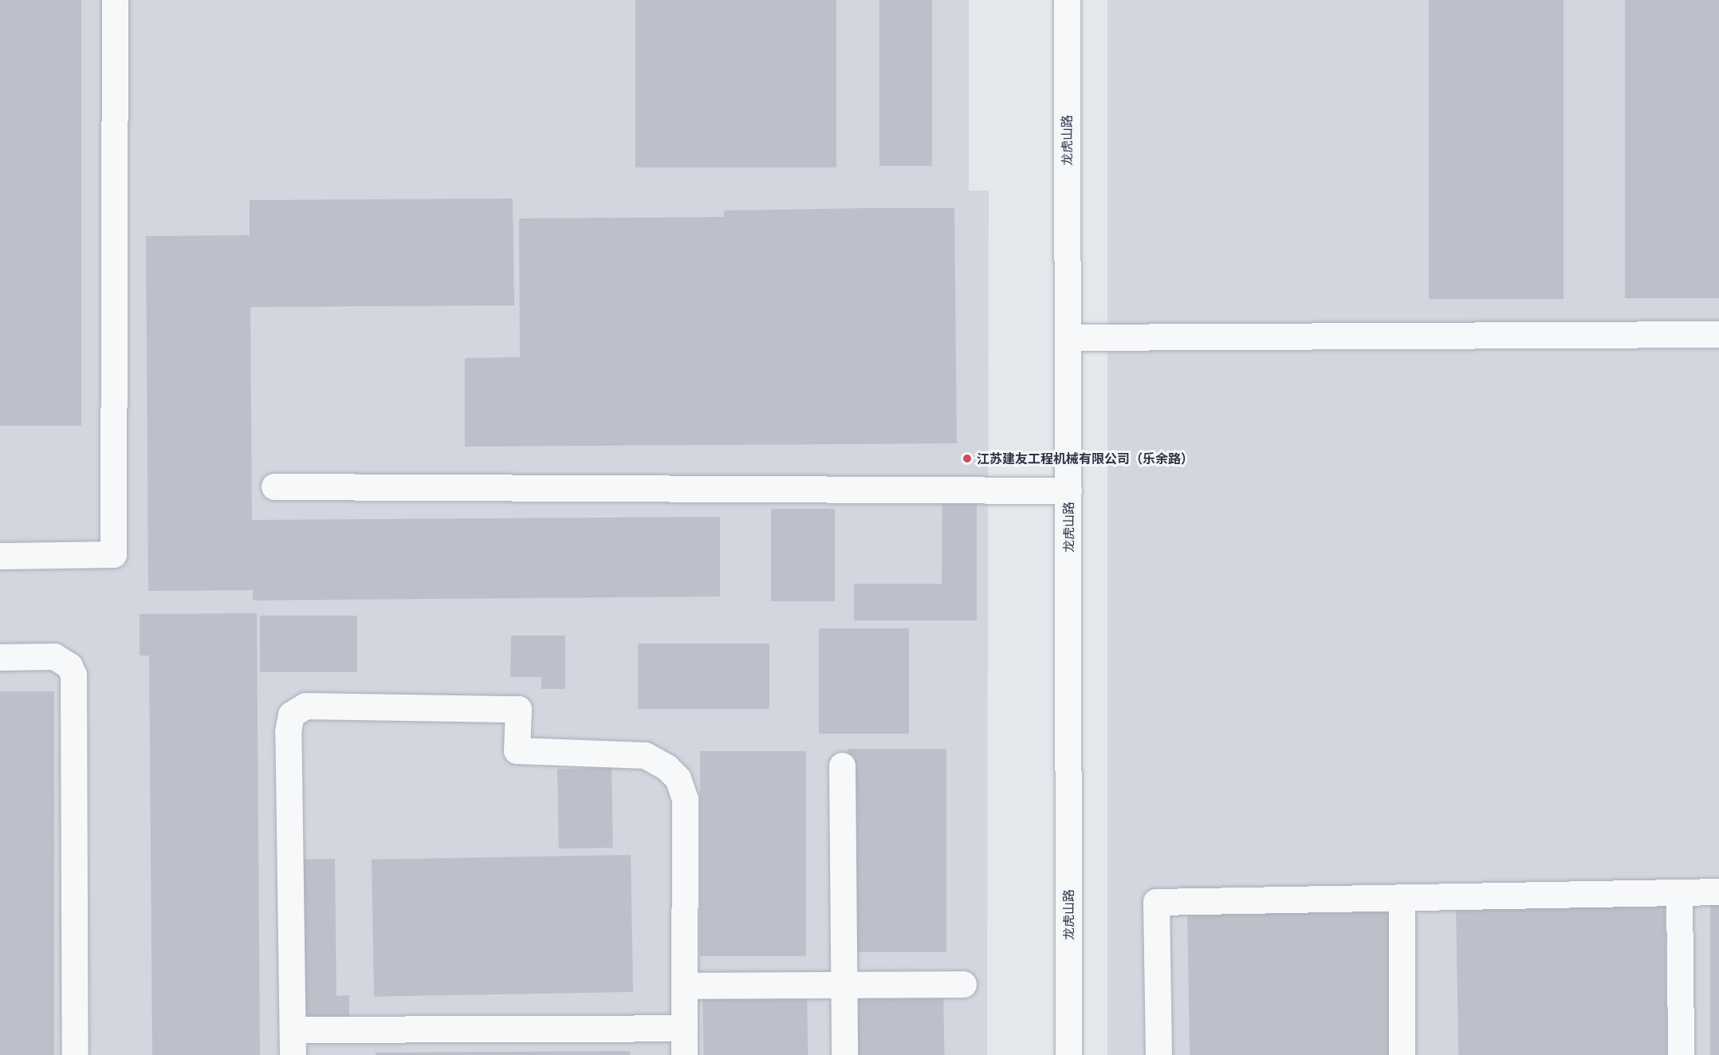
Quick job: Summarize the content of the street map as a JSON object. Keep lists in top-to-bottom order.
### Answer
{
  "streets": {
    "street": ["龙虎山路"]
  },
  "places": ["江苏建友工程机械有限公司（乐余路）"]
}
